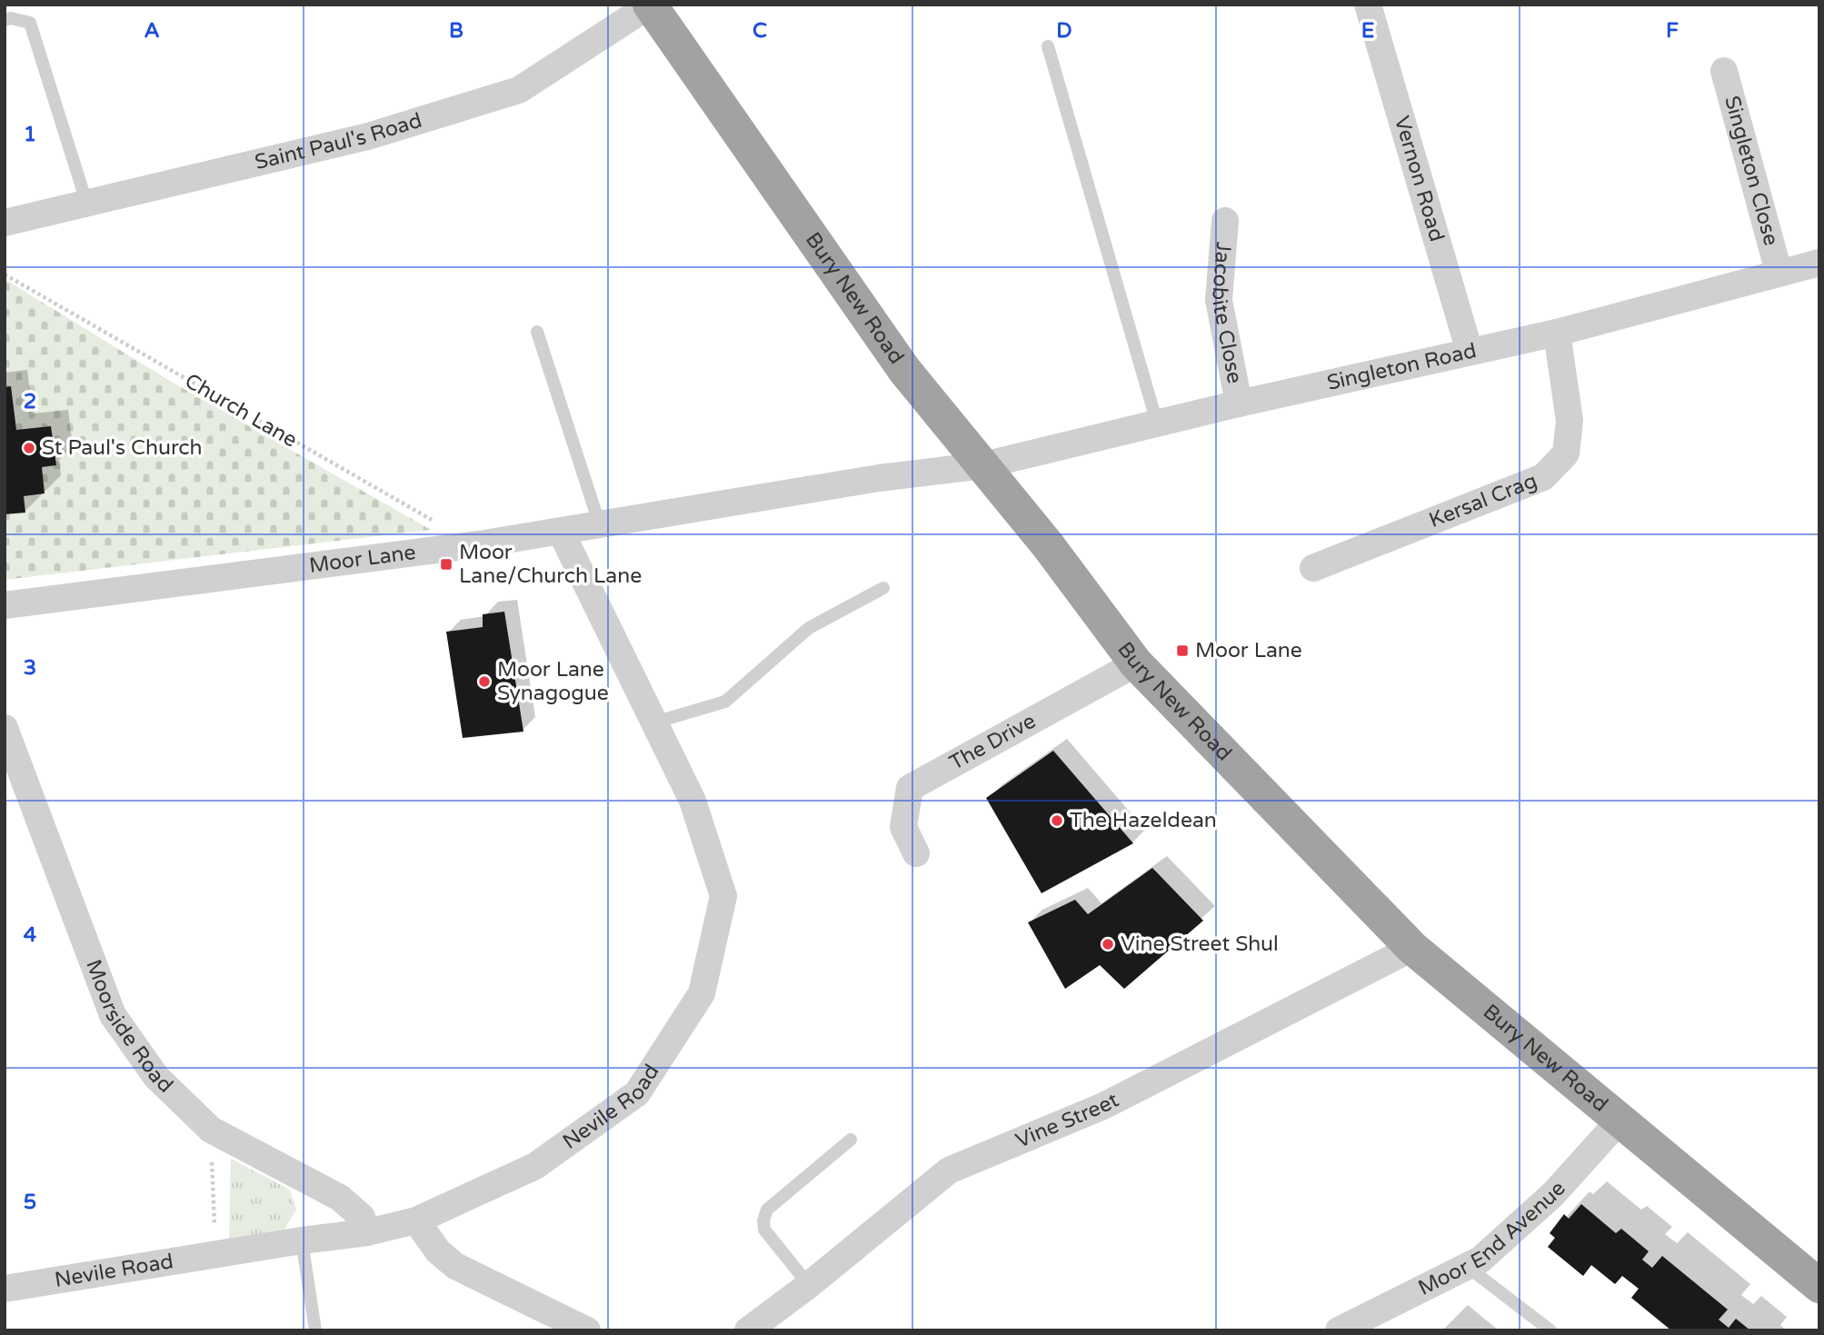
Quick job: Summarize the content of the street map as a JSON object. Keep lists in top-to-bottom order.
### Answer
{
  "streets": {
    "highway": ["Bury New Road"],
    "street": [
      "Saint Paul's Road",
      "Singleton Close",
      "Vernon Road",
      "Jacobite Close",
      "Singleton Road",
      "Kersal Crag",
      "Moor Lane",
      "The Drive",
      "Moorside Road",
      "Nevile Road",
      "Vine Street",
      "Moor End Avenue"
    ],
    "path": ["Church Lane"]
  },
  "crossings": [
    ["Saint Paul's Road", "Bury New Road"],
    ["Singleton Close", "Singleton Road"],
    ["Vernon Road", "Singleton Road"],
    ["Bury New Road", "Singleton Road"],
    ["Bury New Road", "Moor Lane"],
    ["Bury New Road", "The Drive"],
    ["Bury New Road", "Vine Street"],
    ["Bury New Road", "Moor End Avenue"],
    ["Jacobite Close", "Singleton Road"],
    ["Singleton Road", "Kersal Crag"],
    ["Singleton Road", "Moor Lane"],
    ["Church Lane", "Moor Lane"],
    ["Moor Lane", "Nevile Road"],
    ["Moorside Road", "Nevile Road"]
  ],
  "places": {
    "other": [
      "St Paul's Church",
      "Moor Lane Synagogue",
      "The Hazeldean",
      "Vine Street Shul"
    ],
    "transit": ["Moor Lane/Church Lane", "Moor Lane"]
  },
  "grid": {
    "columns": [
      "A",
      "B",
      "C",
      "D",
      "E",
      "F"
    ],
    "rows": [
      "1",
      "2",
      "3",
      "4",
      "5"
    ]
  }
}
